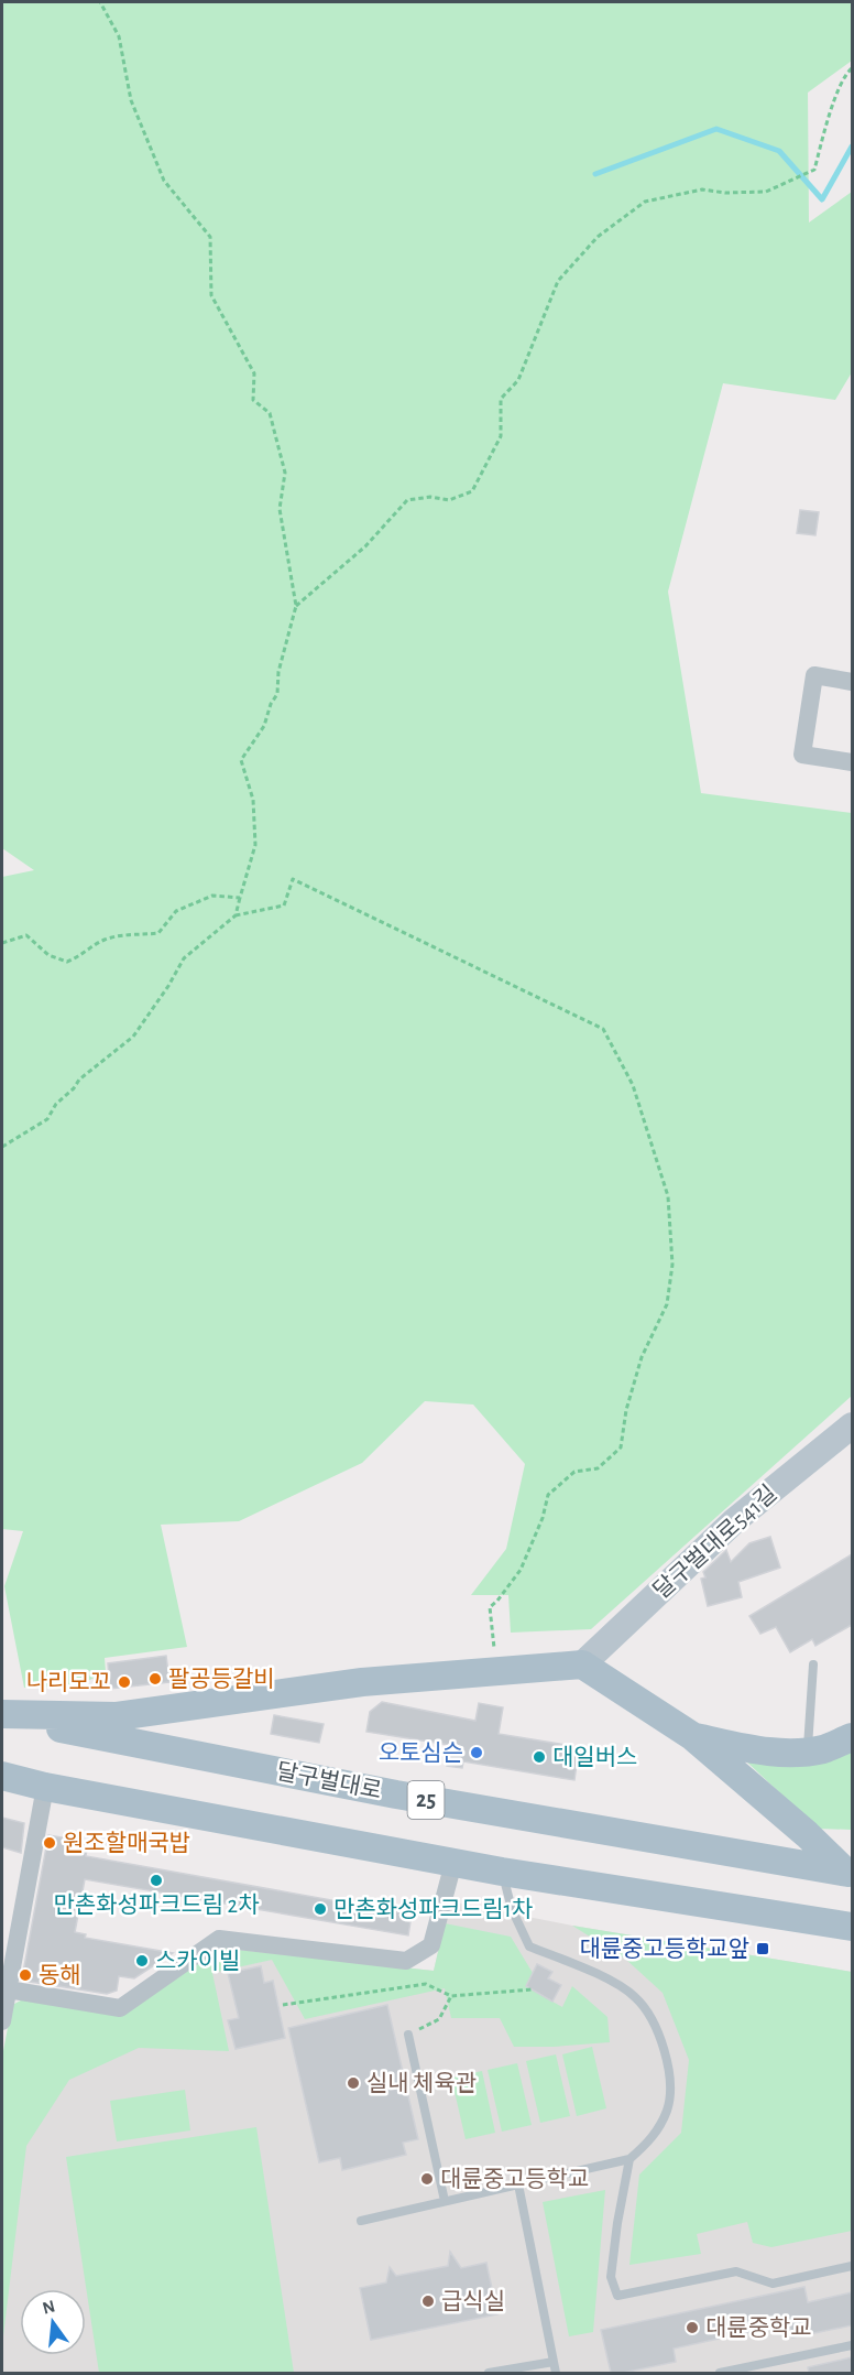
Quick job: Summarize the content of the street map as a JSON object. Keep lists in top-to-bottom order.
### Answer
{
  "streets": {
    "main road": ["달구벌대로", "25"],
    "street": ["달구벌대로541길"]
  },
  "places": {
    "other": [
      "팔공등갈비",
      "나리모꼬",
      "오토심슨",
      "대일버스",
      "원조할매국밥",
      "만촌화성파크드림 2차",
      "만촌화성파크드림1차",
      "스카이빌",
      "동해",
      "실내 체육관",
      "대륜중고등학교",
      "급식실",
      "대륜중학교"
    ],
    "transit": ["대륜중고등학교앞"]
  },
  "north": "top"
}
